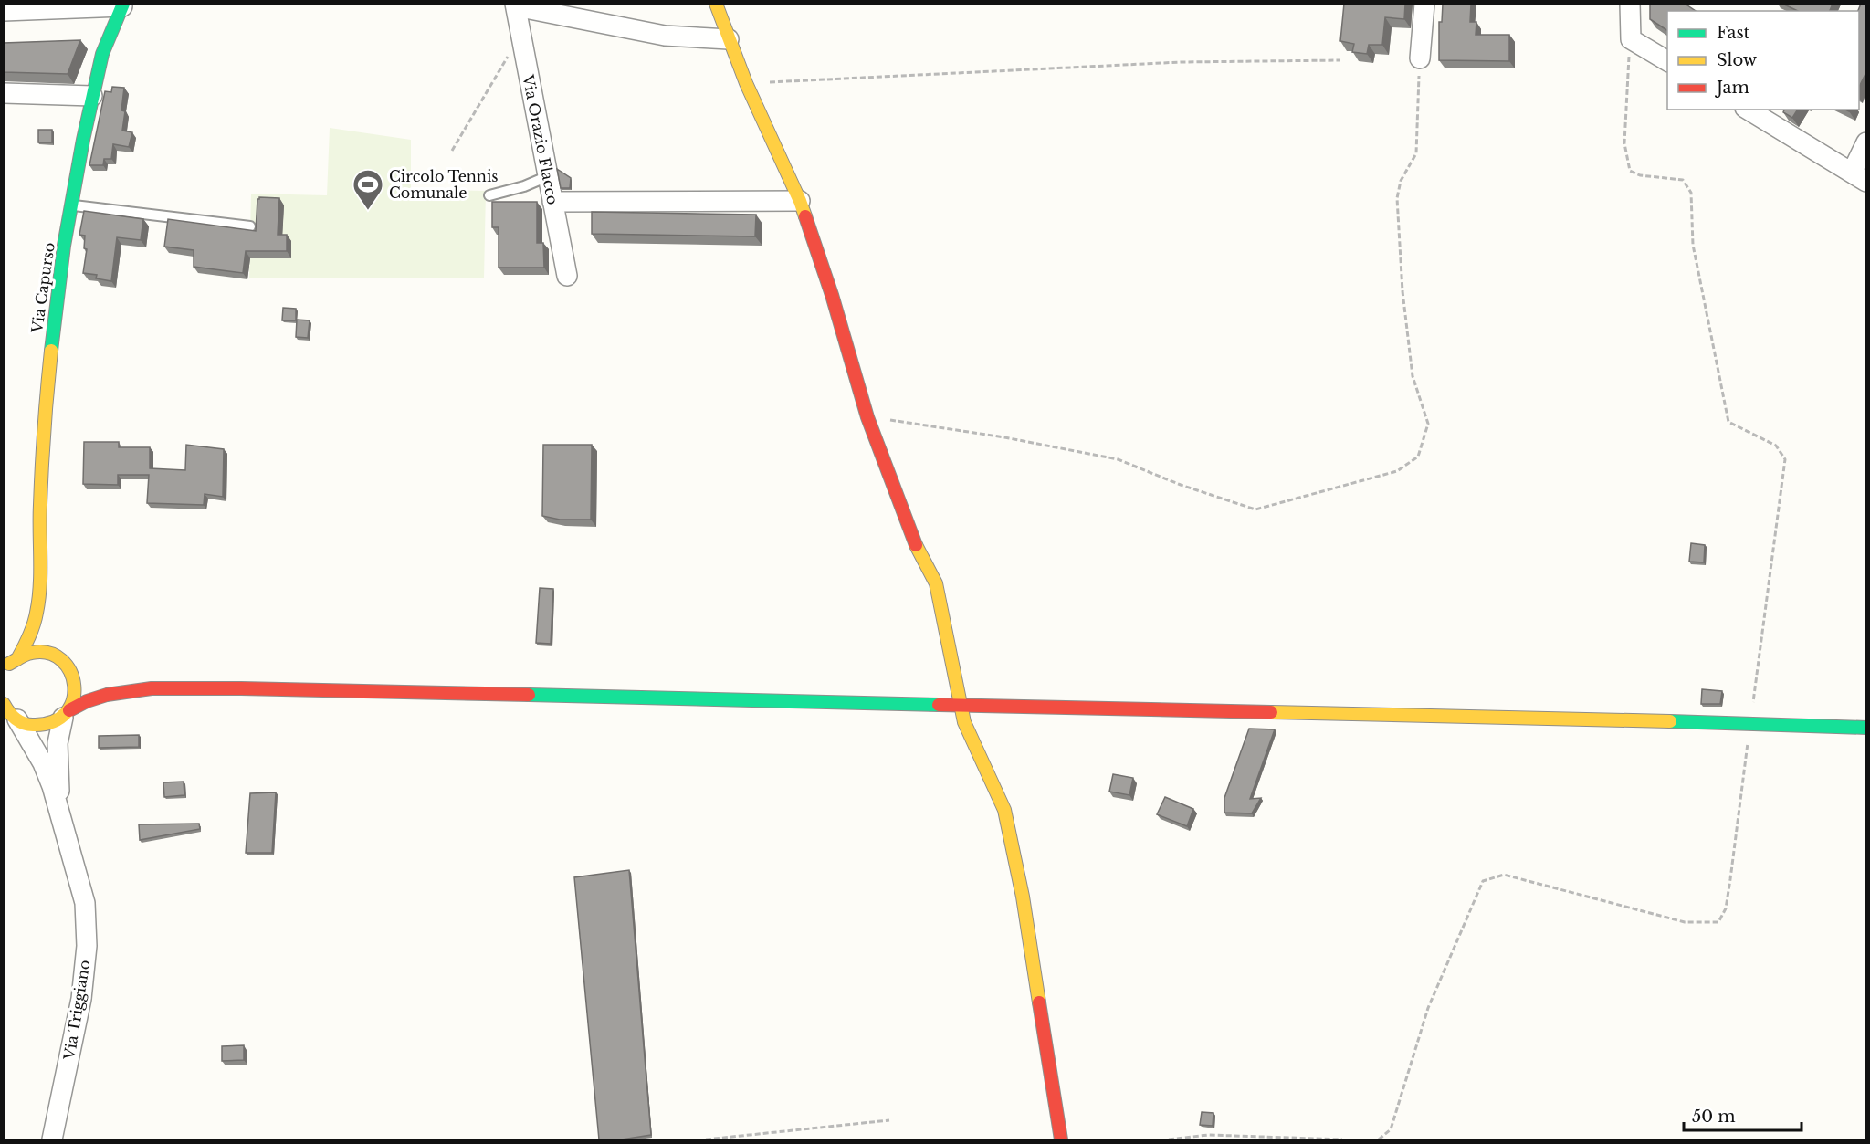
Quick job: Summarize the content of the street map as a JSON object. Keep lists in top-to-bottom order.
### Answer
{
  "streets": {
    "main road": ["Via Capurso"],
    "street": ["Via Orazio Flacco", "Via Triggiano"]
  },
  "places": {
    "sports": ["Circolo Tennis Comunale"]
  },
  "legend": ["Fast", "Slow", "Jam"],
  "scale_bar": "50 m"
}
